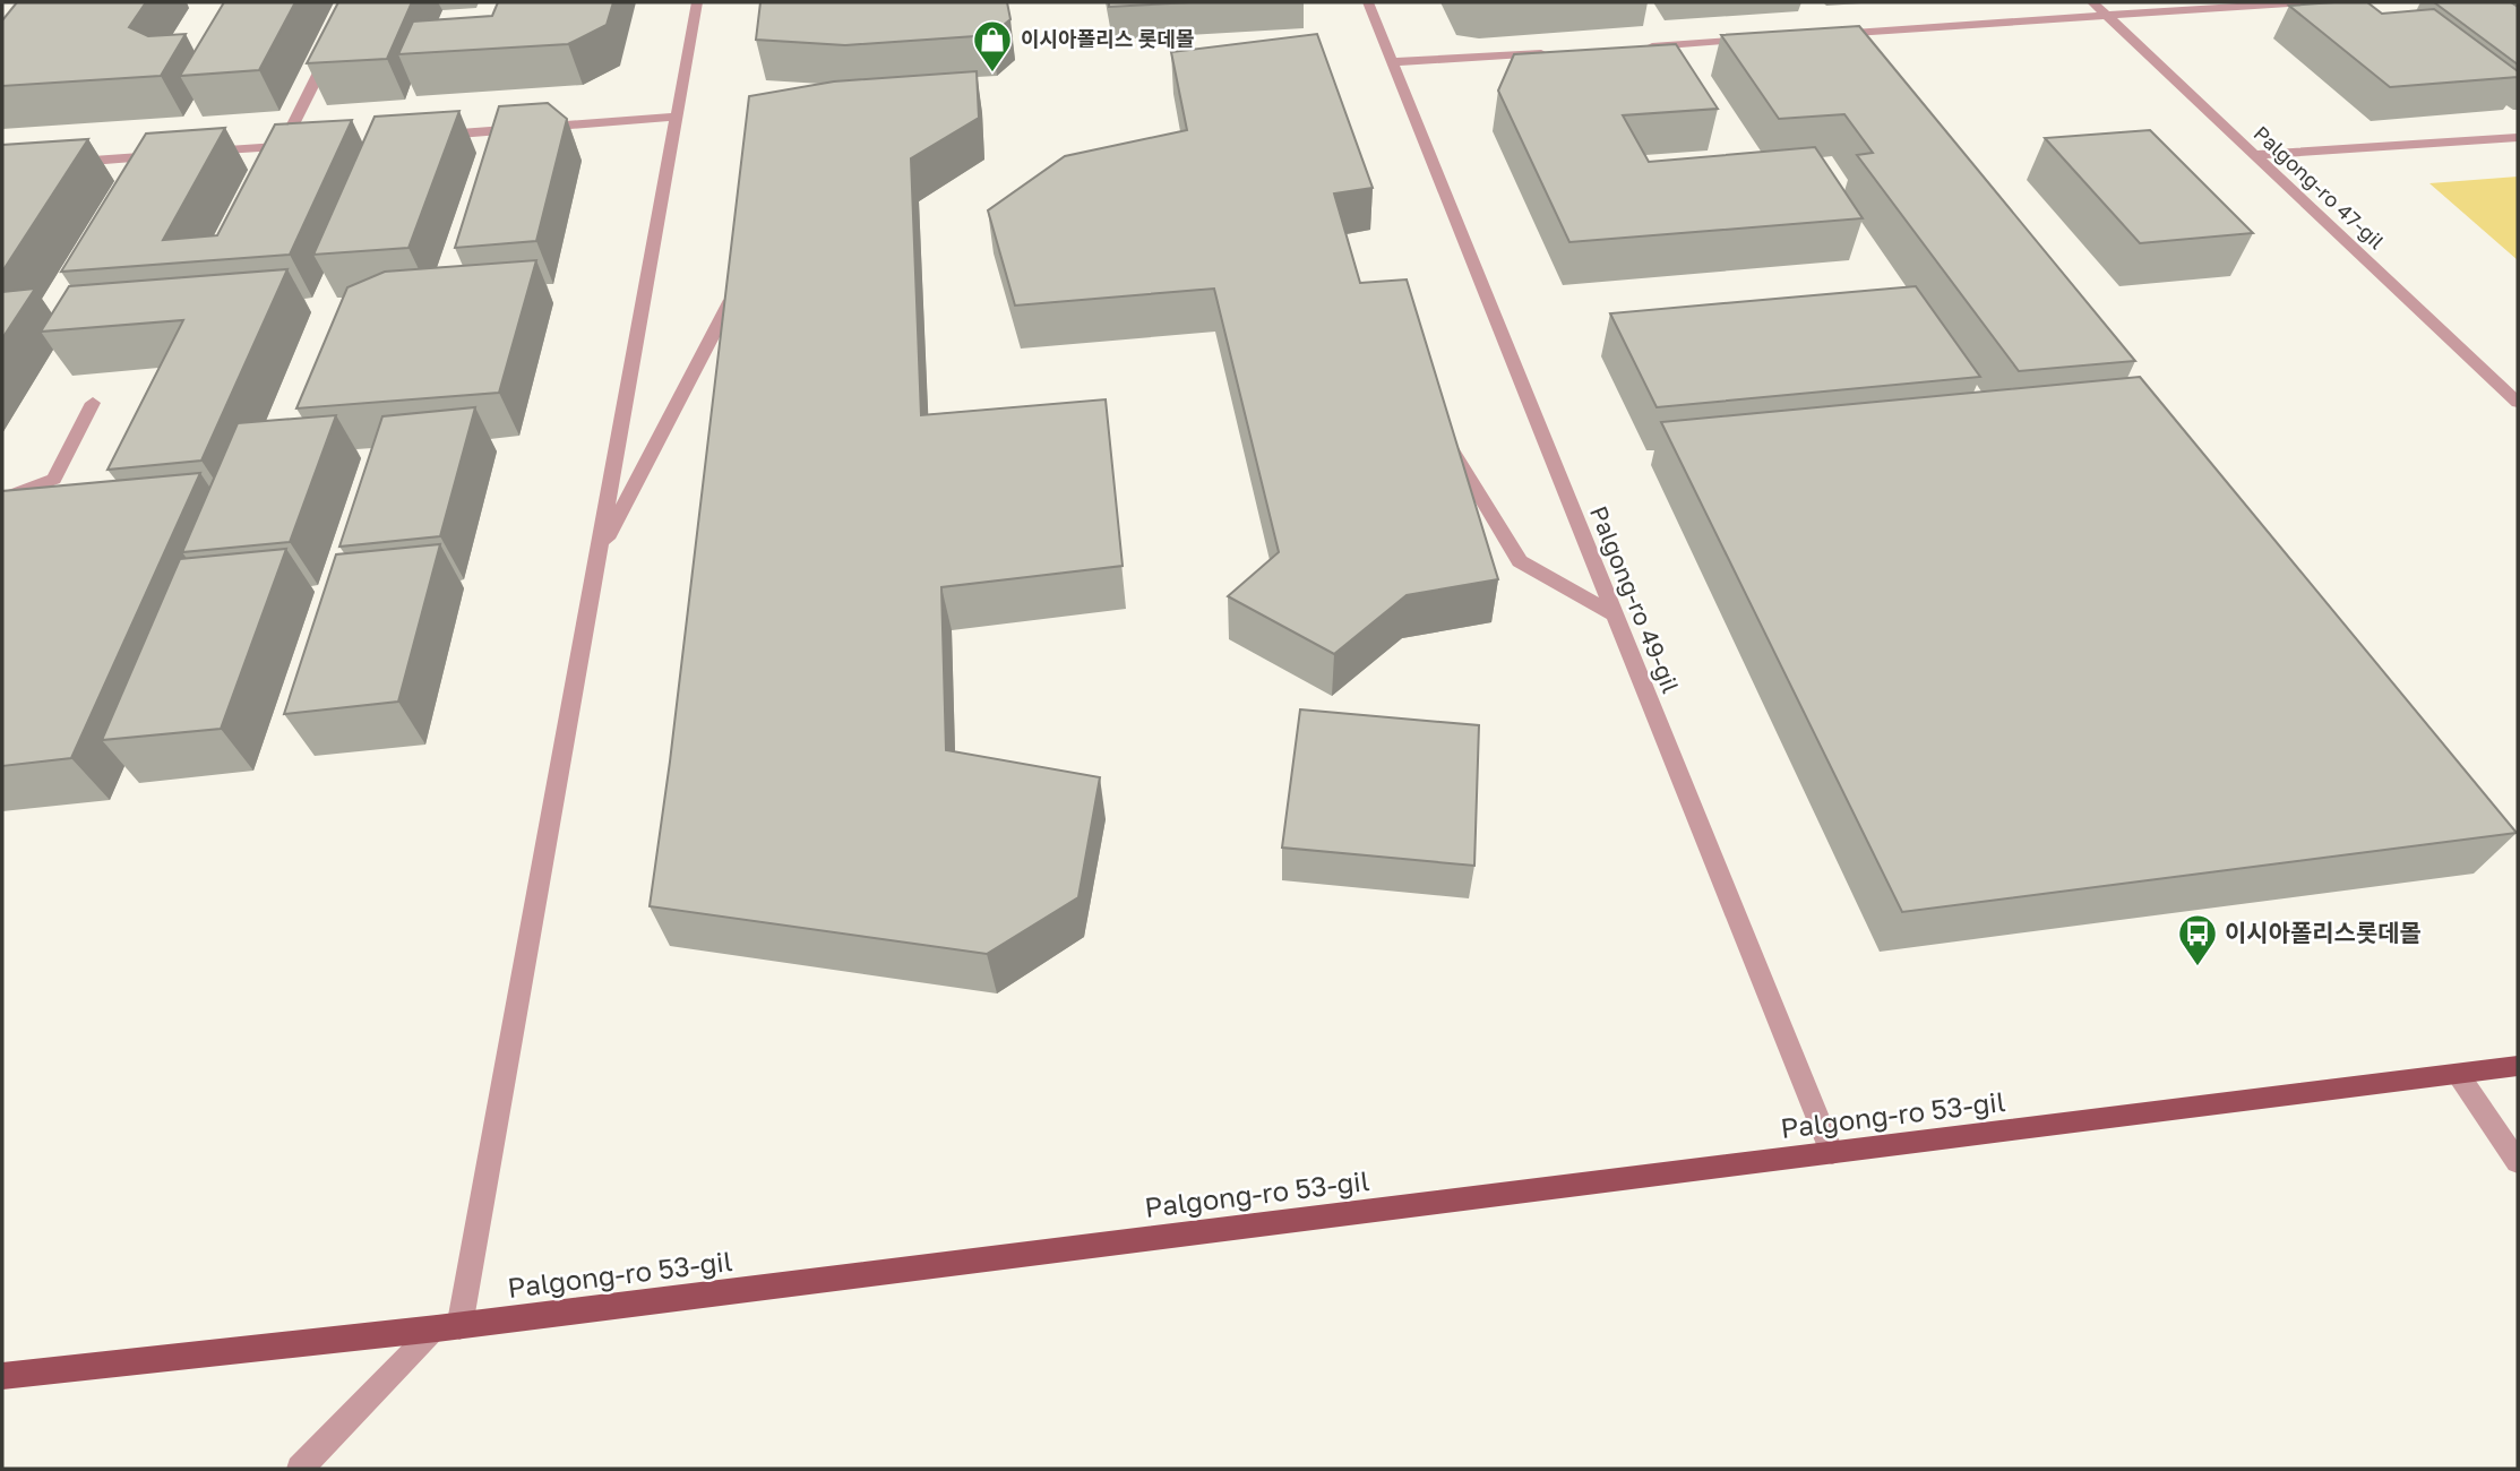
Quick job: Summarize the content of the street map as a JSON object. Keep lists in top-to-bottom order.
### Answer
{
  "streets": {
    "main road": ["Palgong-ro 53-gil"],
    "street": ["Palgong-ro 47-gil", "Palgong-ro 49-gil"]
  },
  "crossings": [
    ["Palgong-ro 49-gil", "Palgong-ro 53-gil"]
  ],
  "places": {
    "shop": ["이시아폴리스 롯데몰"],
    "bus stop": ["이시아폴리스롯데몰"]
  }
}
